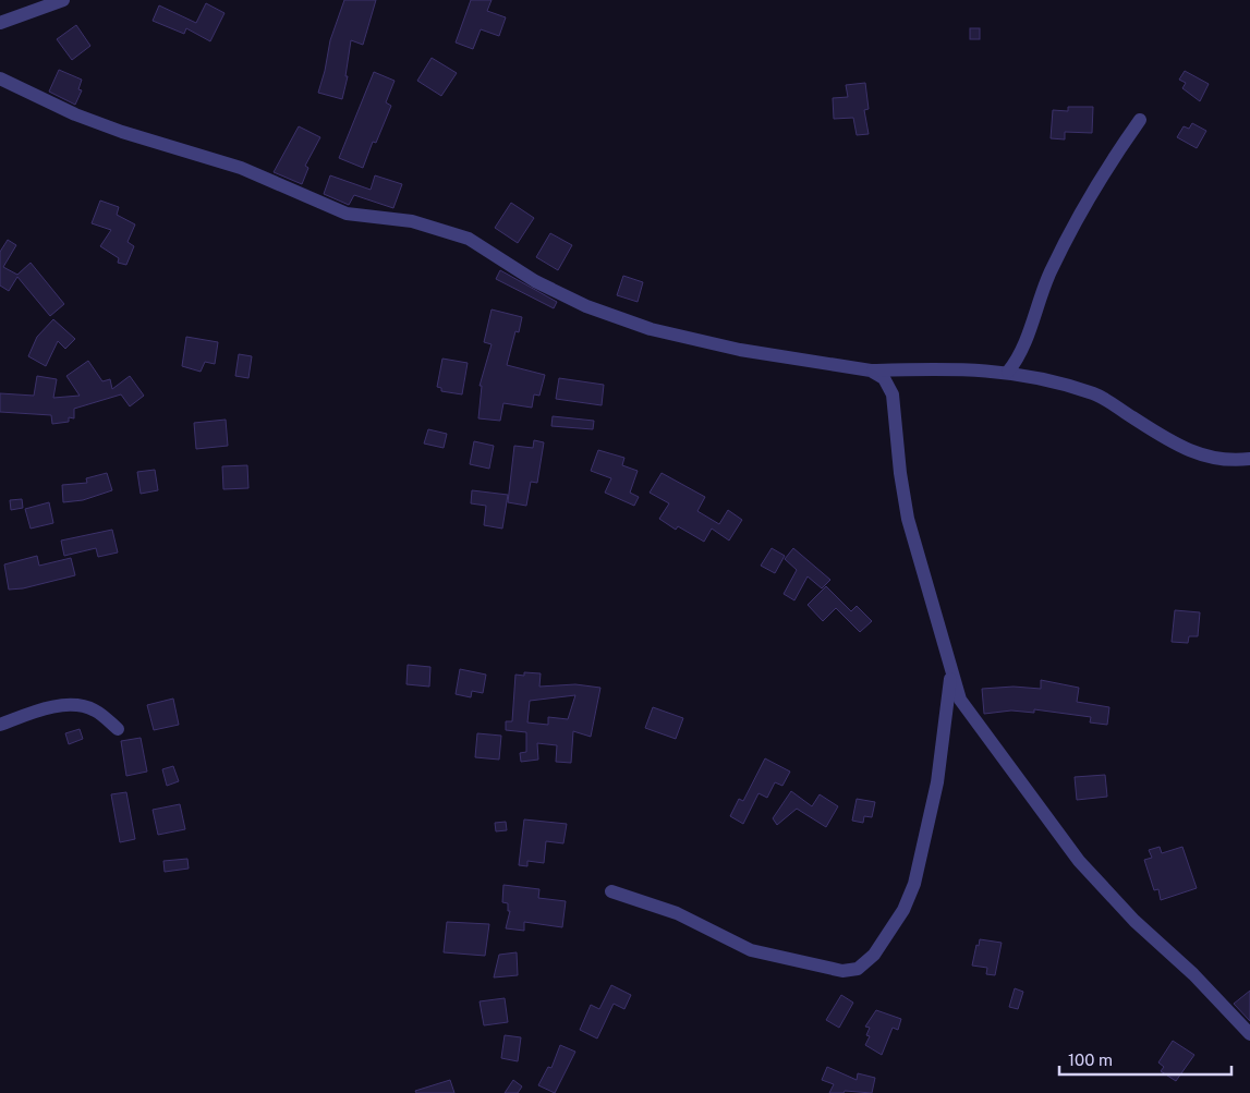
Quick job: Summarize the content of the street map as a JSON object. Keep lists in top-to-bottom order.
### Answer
{
  "scale_bar": "100 m"
}
